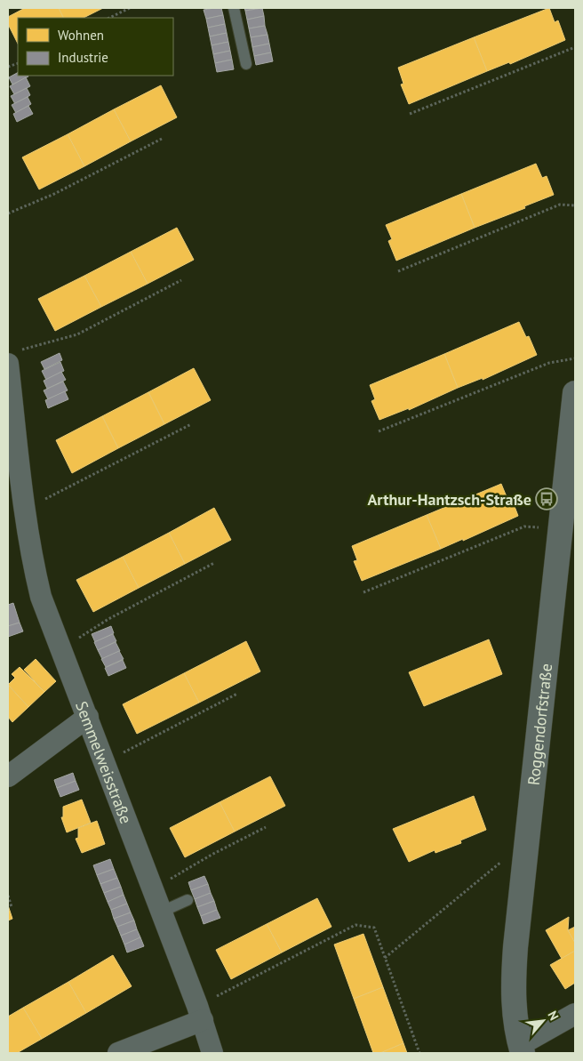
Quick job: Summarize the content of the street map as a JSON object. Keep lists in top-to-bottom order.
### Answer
{
  "streets": {
    "street": ["Roggendorfstraße", "Semmelweisstraße"]
  },
  "places": {
    "bus stop": ["Arthur-Hantzsch-Straße"]
  },
  "legend": ["Wohnen", "Industrie"],
  "north": "top right"
}
